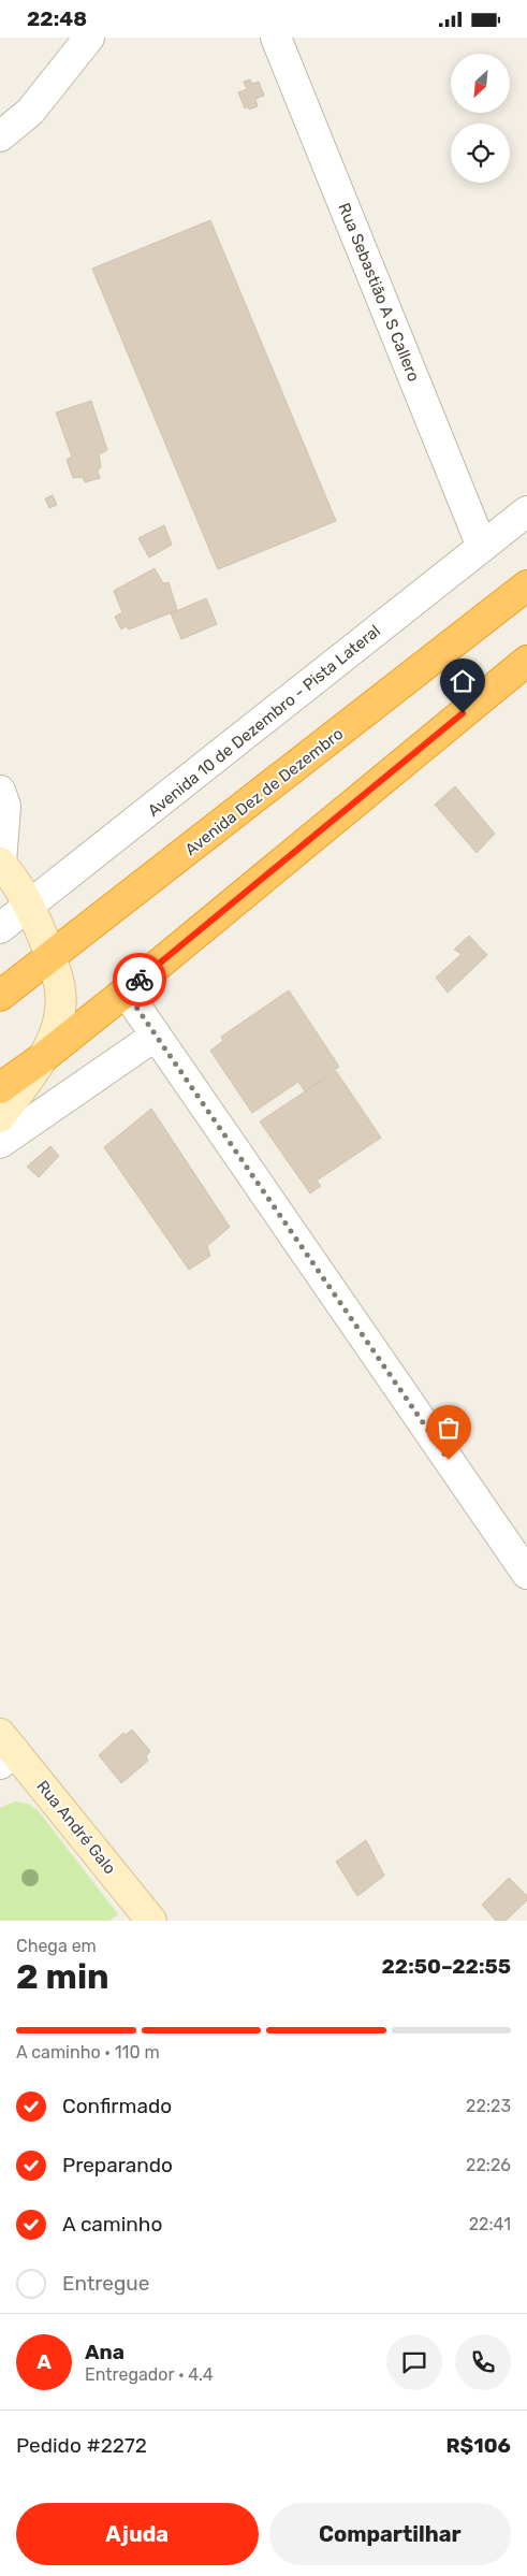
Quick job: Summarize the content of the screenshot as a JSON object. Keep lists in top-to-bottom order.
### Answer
{
  "streets": {
    "highway": ["Avenida Dez de Dezembro"],
    "street": ["Rua Sebastião A S Callero", "Avenida 10 de Dezembro - Pista Lateral", "Rua André Galo"]
  },
  "crossings": [
    ["Rua Sebastião A S Callero", "Avenida 10 de Dezembro - Pista Lateral"]
  ],
  "north": "bottom left",
  "page": {
    "status": "22:48",
    "heading": ["2 min", "Chega em", "22:50–22:55"],
    "panel": [
      "Ana",
      "Entregador · 4.4",
      "Pedido #2272",
      "R$106"
    ],
    "bar": "A caminho · 110 m",
    "list": [
      ["Confirmado", "22:23"],
      ["Preparando", "22:26"],
      ["A caminho", "22:41"],
      "Entregue"
    ],
    "round": "A",
    "buttons": ["Ajuda", "Compartilhar"]
  }
}
